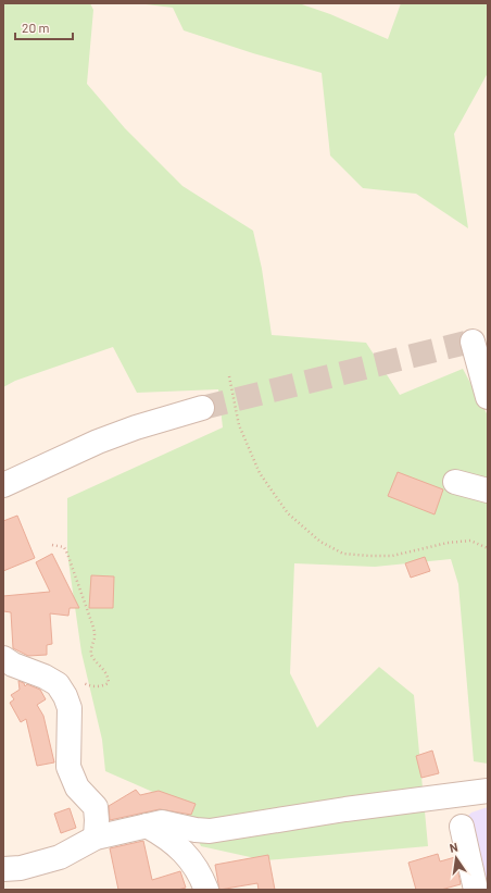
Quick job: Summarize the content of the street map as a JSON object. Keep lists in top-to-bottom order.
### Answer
{
  "scale_bar": "20 m",
  "north": "top"
}
